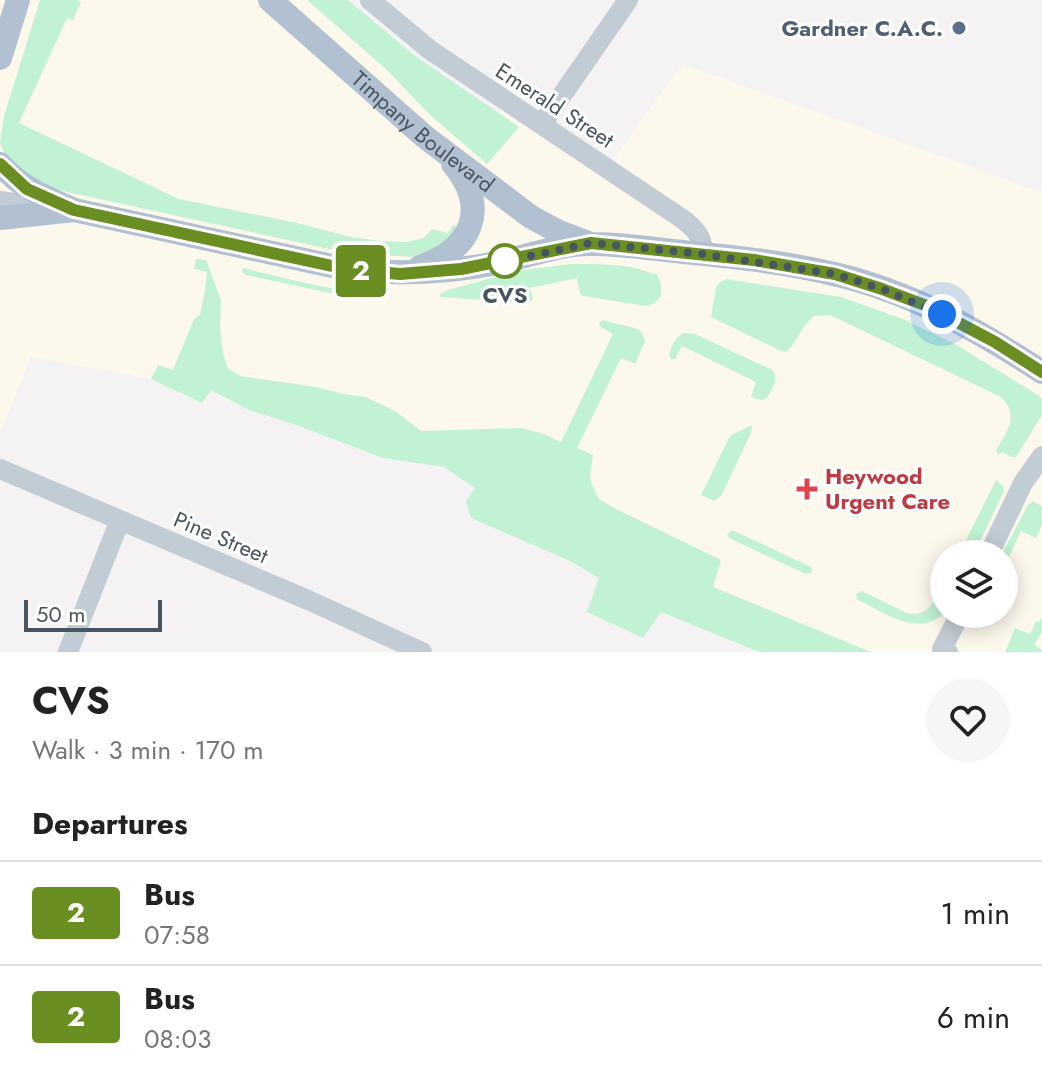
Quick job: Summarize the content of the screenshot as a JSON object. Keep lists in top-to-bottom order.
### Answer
{
  "streets": {
    "main road": ["Timpany Boulevard"],
    "street": ["Emerald Street", "Pine Street"]
  },
  "places": {
    "other": ["Gardner C.A.C.", "CVS"],
    "health": ["Heywood Urgent Care"]
  },
  "lines": ["bus line 2"],
  "scale_bar": "50 m",
  "page": {
    "on_map": "2",
    "scale": "50 m",
    "heading": [
      ["CVS", "Walk · 3 min · 170 m"],
      "Departures"
    ],
    "list": [
      {
        "mark": "2",
        "name": "Bus",
        "note": "07:58",
        "value": "1 min"
      },
      {
        "mark": "2",
        "name": "Bus",
        "note": "08:03",
        "value": "6 min"
      }
    ]
  }
}
